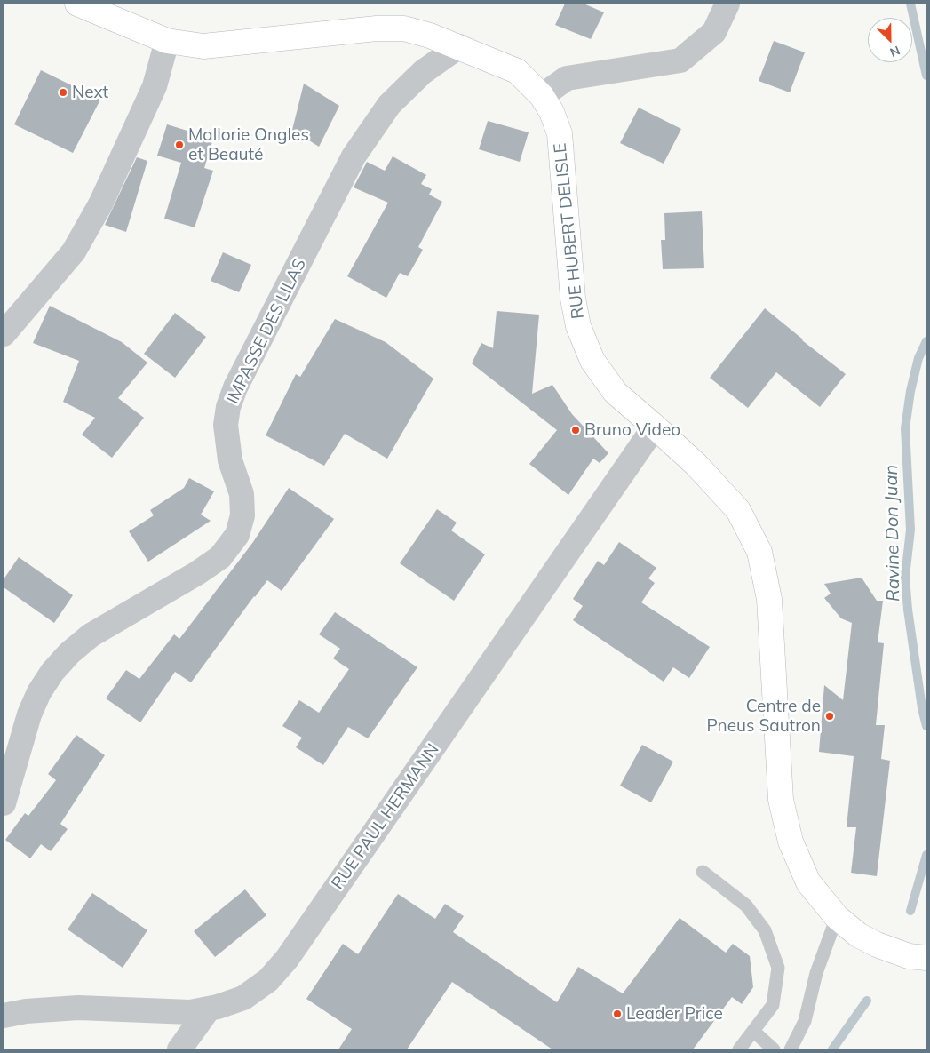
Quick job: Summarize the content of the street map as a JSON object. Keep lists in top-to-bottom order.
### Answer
{
  "streets": {
    "main road": ["RUE HUBERT DELISLE"],
    "street": ["IMPASSE DES LILAS", "RUE PAUL HERMANN"]
  },
  "crossings": [
    ["RUE HUBERT DELISLE", "IMPASSE DES LILAS"],
    ["RUE HUBERT DELISLE", "RUE PAUL HERMANN"]
  ],
  "water": ["Ravine Don Juan"],
  "places": [
    "Next",
    "Mallorie Ongles et Beauté",
    "Bruno Video",
    "Centre de Pneus Sautron",
    "Leader Price"
  ],
  "north": "bottom right"
}
